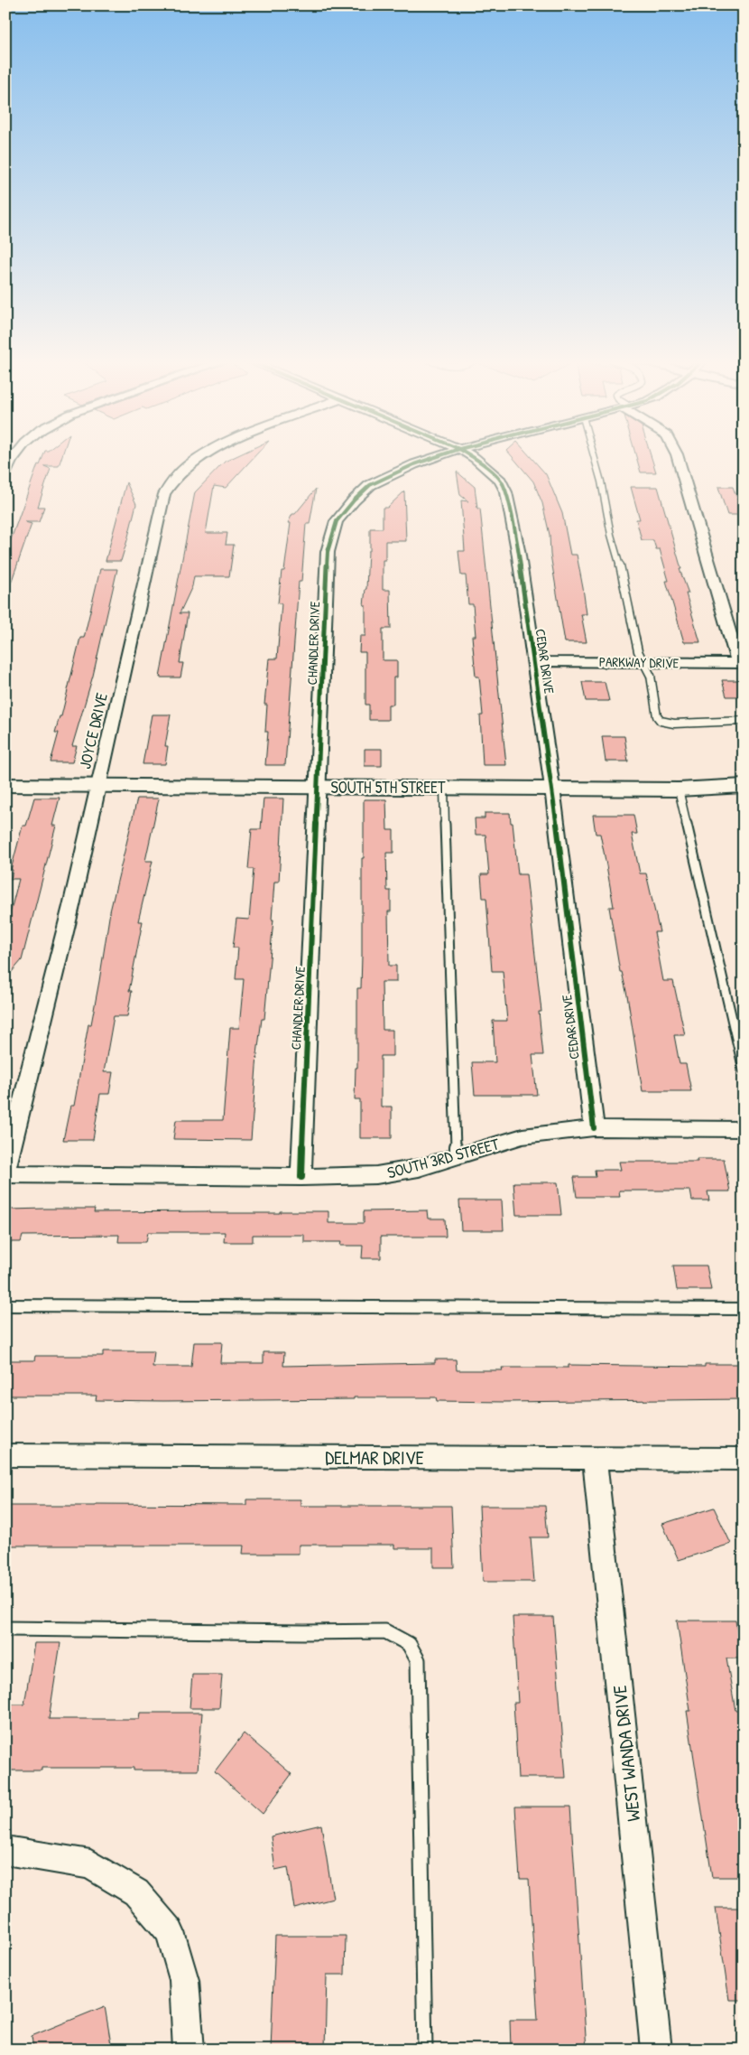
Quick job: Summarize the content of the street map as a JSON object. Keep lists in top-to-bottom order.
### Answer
{
  "streets": {
    "street": [
      "CHANDLER DRIVE",
      "CEDAR DRIVE",
      "PARKWAY DRIVE",
      "JOYCE DRIVE",
      "SOUTH 5TH STREET",
      "SOUTH 3RD STREET",
      "DELMAR DRIVE",
      "WEST WANDA DRIVE"
    ]
  },
  "crossings": [
    ["CHANDLER DRIVE", "SOUTH 5TH STREET"],
    ["CHANDLER DRIVE", "SOUTH 3RD STREET"],
    ["CEDAR DRIVE", "PARKWAY DRIVE"],
    ["CEDAR DRIVE", "SOUTH 5TH STREET"],
    ["CEDAR DRIVE", "SOUTH 3RD STREET"],
    ["JOYCE DRIVE", "SOUTH 5TH STREET"],
    ["JOYCE DRIVE", "SOUTH 3RD STREET"],
    ["DELMAR DRIVE", "WEST WANDA DRIVE"]
  ]
}
